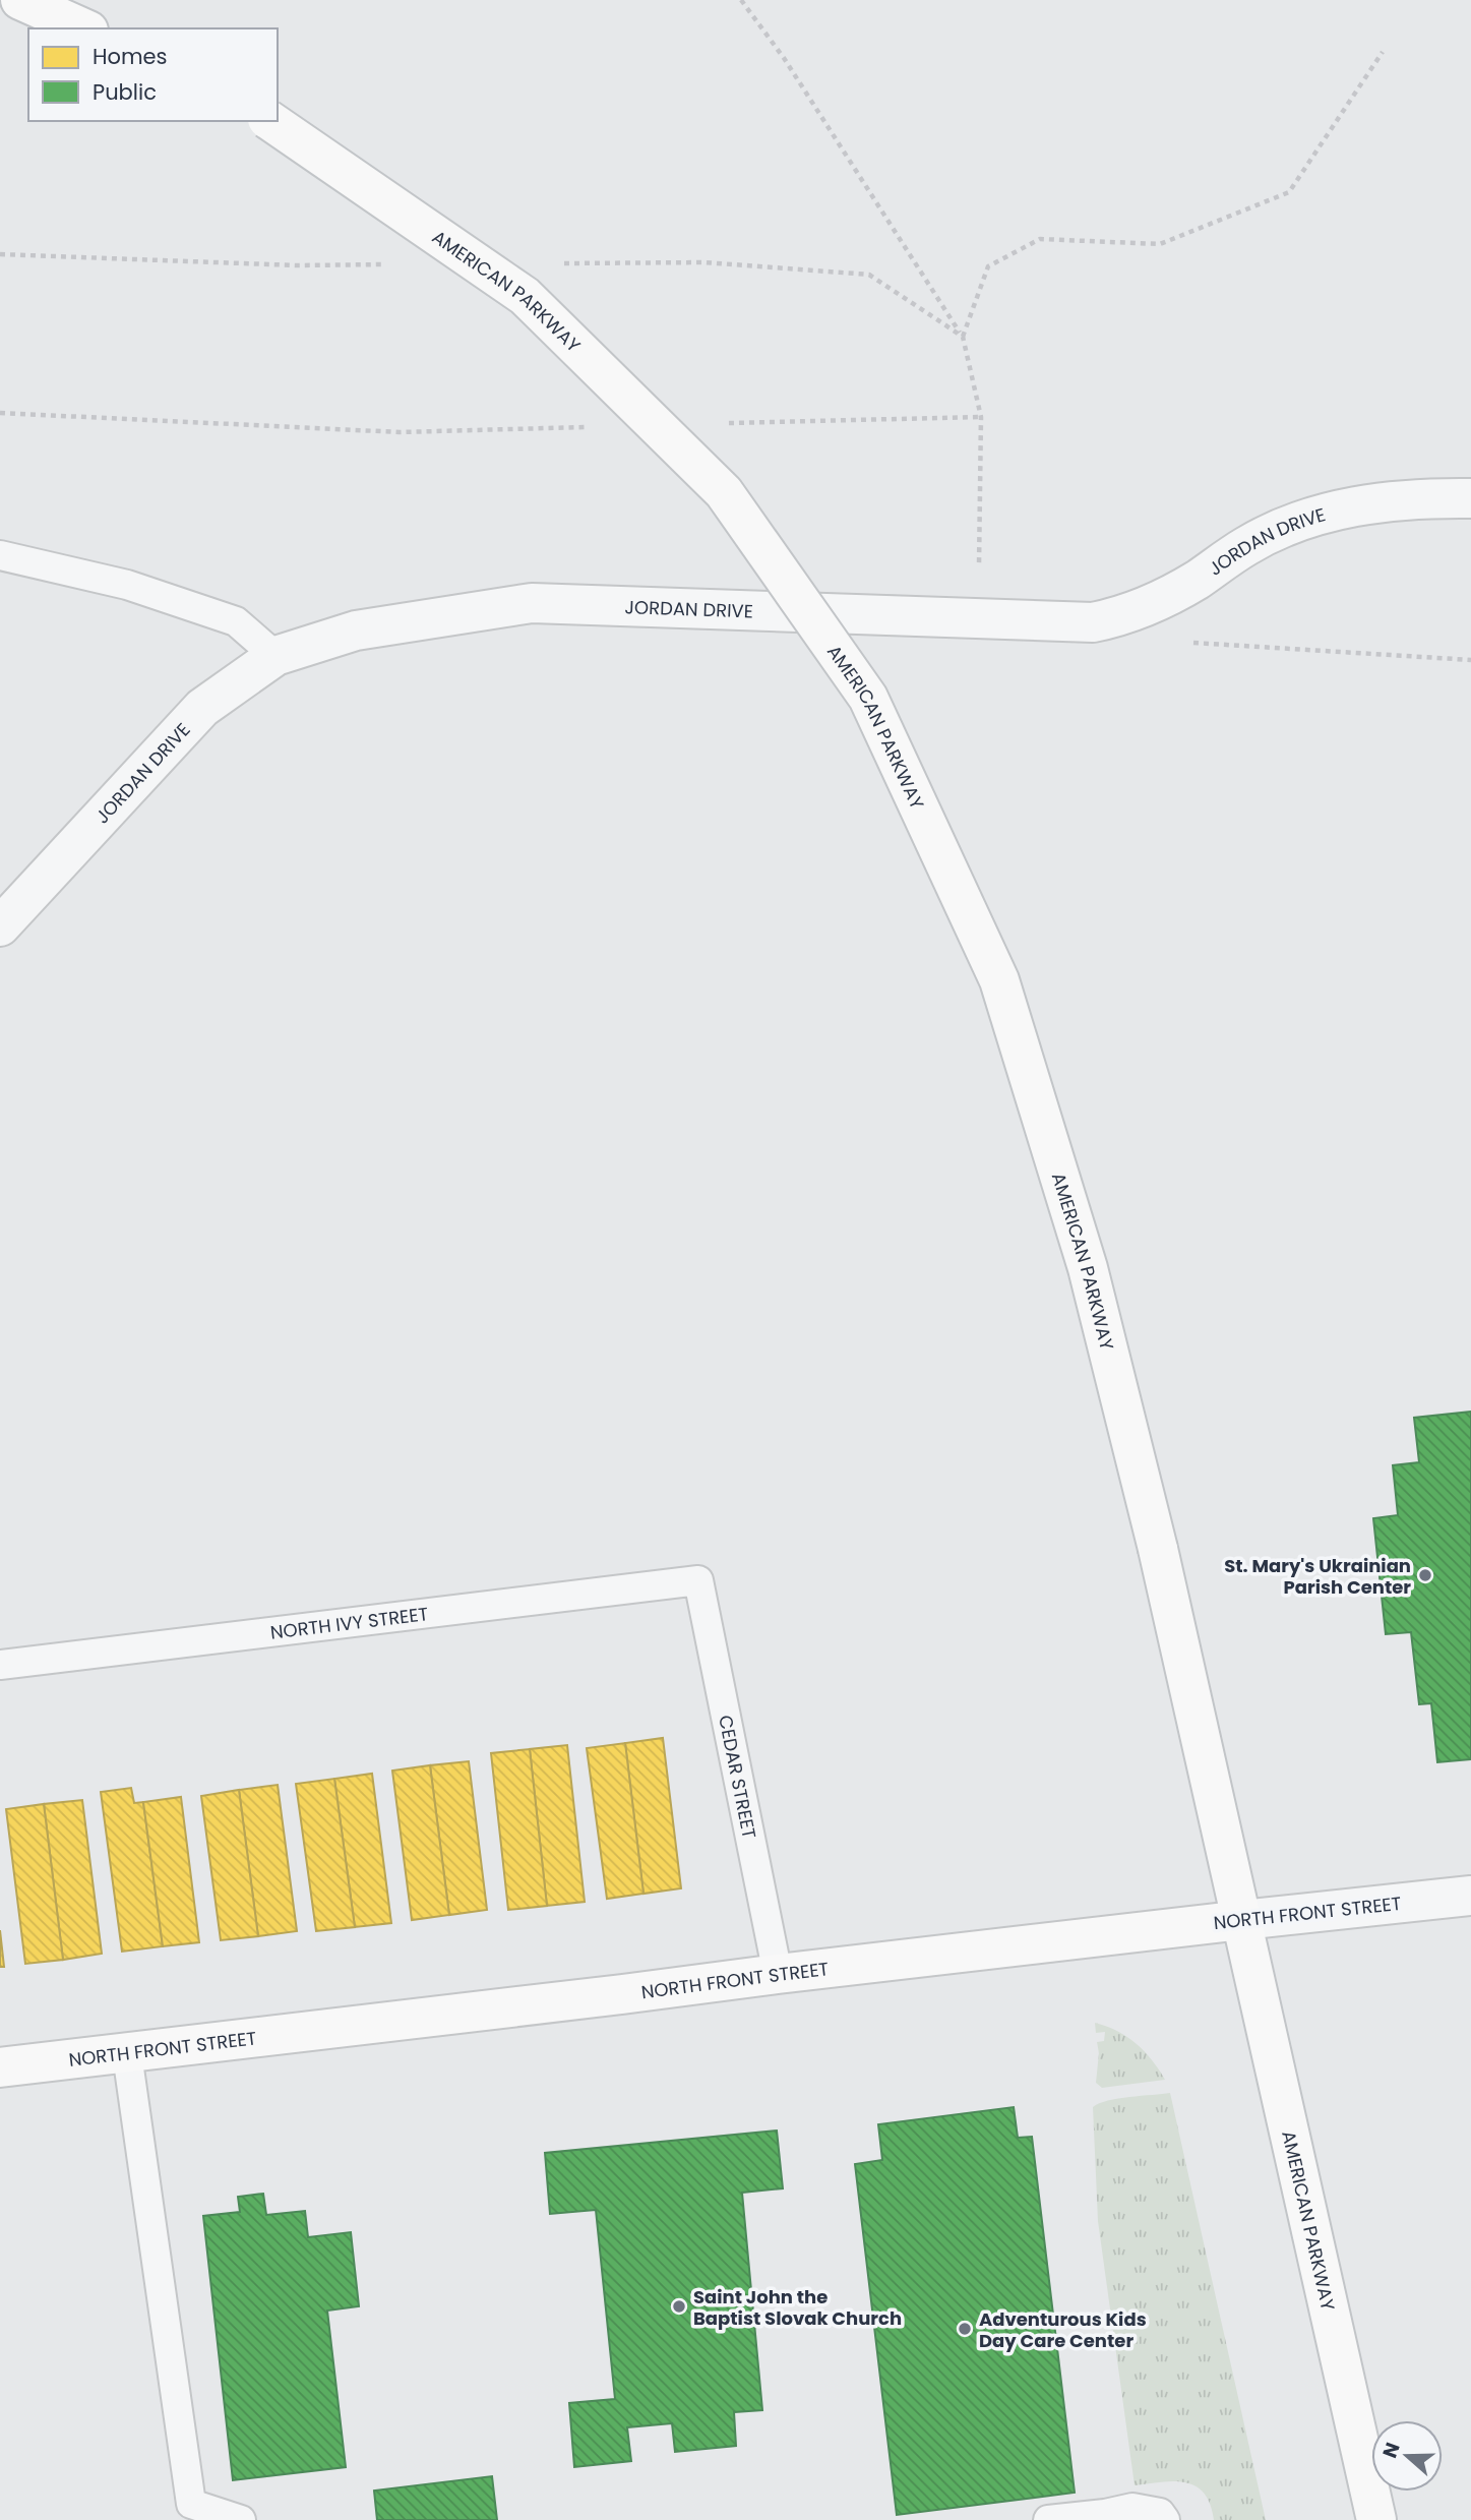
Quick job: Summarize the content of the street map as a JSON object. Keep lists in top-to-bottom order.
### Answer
{
  "streets": {
    "main road": ["AMERICAN PARKWAY", "NORTH FRONT STREET"],
    "street": ["JORDAN DRIVE"],
    "lane": ["NORTH IVY STREET", "CEDAR STREET"]
  },
  "crossings": [
    ["AMERICAN PARKWAY", "NORTH FRONT STREET"],
    ["NORTH IVY STREET", "CEDAR STREET"],
    ["CEDAR STREET", "NORTH FRONT STREET"]
  ],
  "places": ["St. Mary's Ukrainian Parish Center", "Saint John the Baptist Slovak Church", "Adventurous Kids Day Care Center"],
  "legend": ["Homes", "Public"],
  "north": "left"
}
